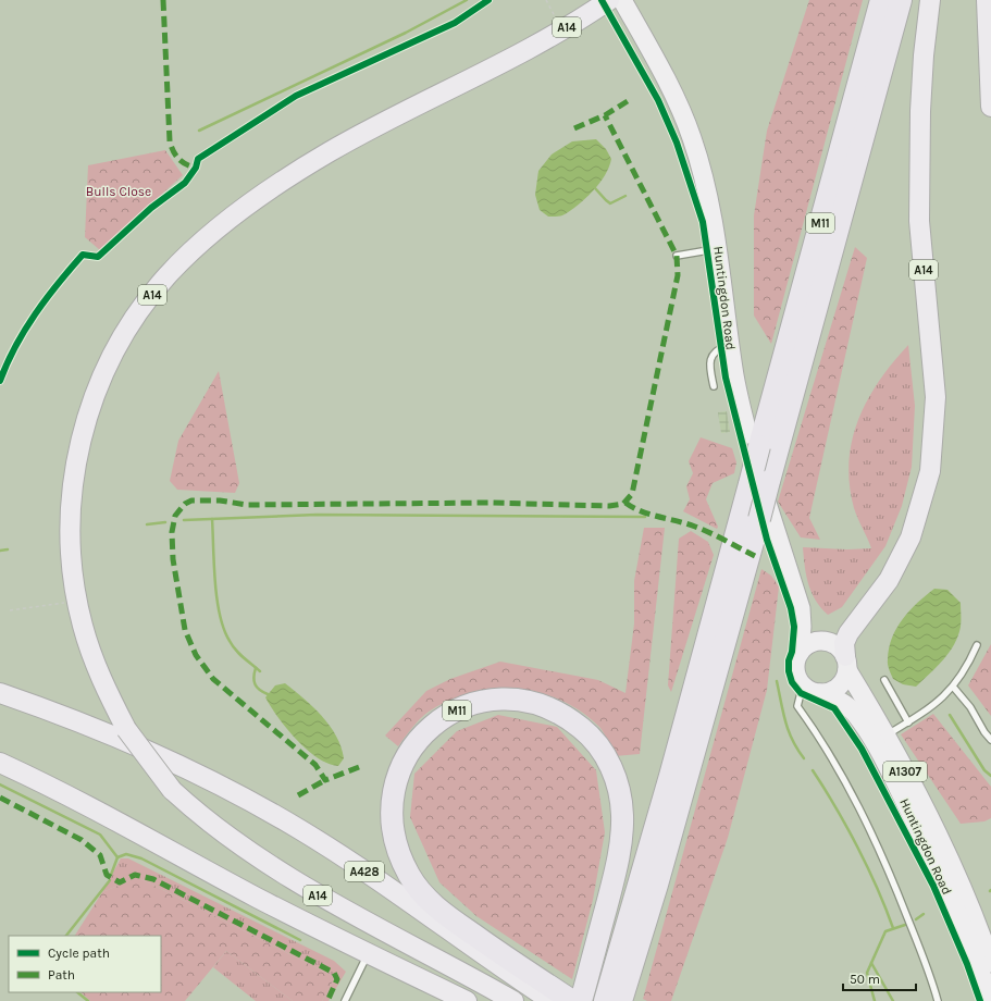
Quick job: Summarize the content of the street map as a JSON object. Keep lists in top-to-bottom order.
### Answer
{
  "streets": {
    "highway": ["A14", "M11", "A428"],
    "main road": ["Huntingdon Road", "A1307"]
  },
  "crossings": [
    ["A14", "Huntingdon Road"]
  ],
  "parks": ["Bulls Close"],
  "legend": ["Cycle path", "Path"],
  "scale_bar": "50 m"
}
